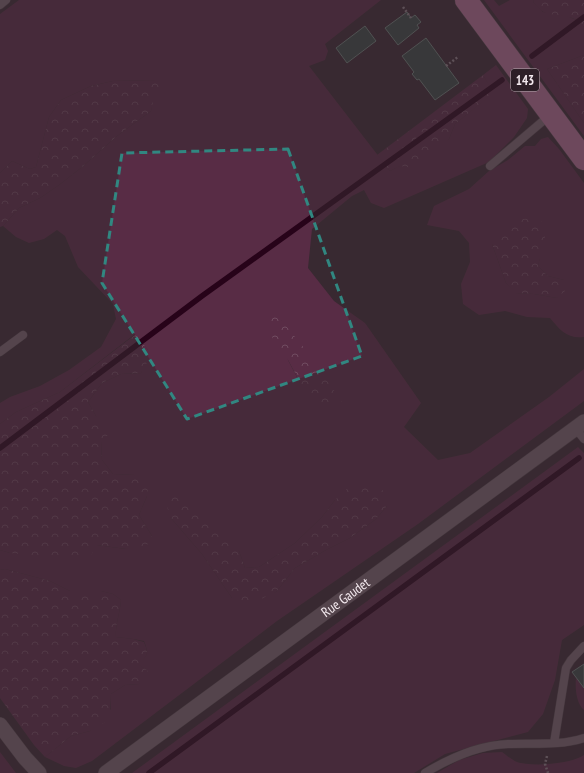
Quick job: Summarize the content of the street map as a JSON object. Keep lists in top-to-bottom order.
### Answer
{
  "streets": {
    "main road": ["143"],
    "street": ["Rue Gaudet"]
  }
}
